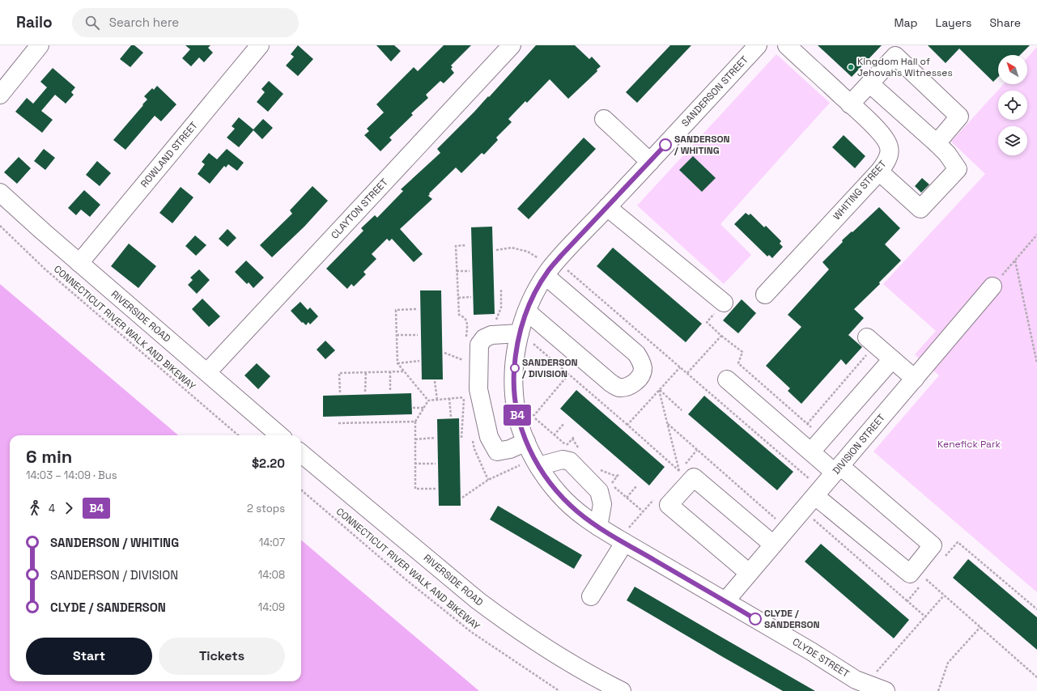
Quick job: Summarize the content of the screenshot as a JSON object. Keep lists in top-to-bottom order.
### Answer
{
  "streets": {
    "street": [
      "SANDERSON STREET",
      "ROWLAND STREET",
      "WHITING STREET",
      "CLAYTON STREET",
      "RIVERSIDE ROAD",
      "DIVISION STREET",
      "CLYDE STREET"
    ],
    "path": ["CONNECTICUT RIVER WALK AND BIKEWAY"]
  },
  "crossings": [
    ["SANDERSON STREET", "DIVISION STREET"],
    ["SANDERSON STREET", "CLYDE STREET"],
    ["ROWLAND STREET", "RIVERSIDE ROAD"],
    ["CLAYTON STREET", "RIVERSIDE ROAD"],
    ["DIVISION STREET", "CLYDE STREET"]
  ],
  "parks": ["Kenefick Park"],
  "places": [
    "Kingdom Hall of Jehovahs Witnesses",
    "SANDERSON / WHITING",
    "SANDERSON / DIVISION",
    "CLYDE / SANDERSON"
  ],
  "lines": ["bus line B4"],
  "north": "top left",
  "page": {
    "header": "Railo",
    "search": "Search here",
    "nav": ["Map", "Layers", "Share"],
    "on_map": "B4",
    "heading": ["6 min", "14:03 – 14:09 · Bus", "$2.20"],
    "legs": ["4", "B4", "2 stops"],
    "list": [
      {
        "name": "SANDERSON / WHITING",
        "value": "14:07"
      },
      {
        "name": "SANDERSON / DIVISION",
        "value": "14:08"
      },
      {
        "name": "CLYDE / SANDERSON",
        "value": "14:09"
      }
    ],
    "buttons": ["Start", "Tickets"]
  }
}
